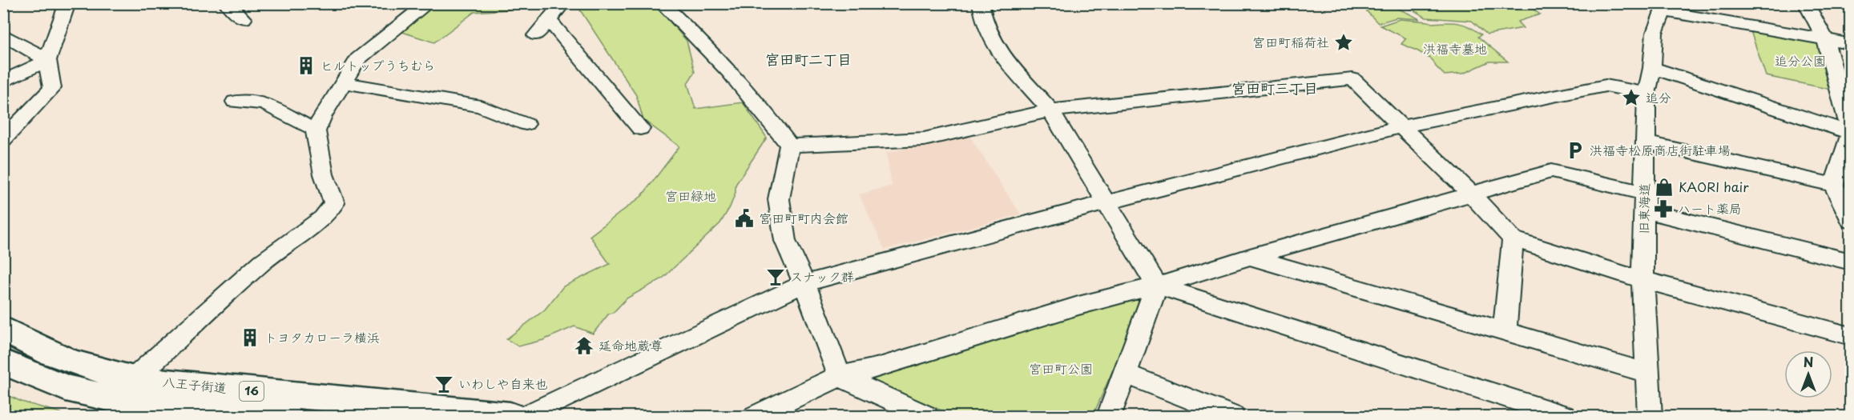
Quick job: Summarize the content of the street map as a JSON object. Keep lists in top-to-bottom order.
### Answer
{
  "streets": {
    "highway": ["八王子街道", "16"],
    "street": ["旧東海道"]
  },
  "districts": ["宮田町二丁目", "宮田町三丁目"],
  "parks": [
    "洪福寺墓地",
    "追分公園",
    "宮田緑地",
    "宮田町公園"
  ],
  "places": {
    "place": ["宮田町稲荷社", "追分"],
    "building": ["ヒルトップうちむら", "トヨタカローラ横浜"],
    "parking": ["洪福寺松原商店街駐車場"],
    "shop": ["KAORI hair"],
    "pharmacy": ["ハート薬局"],
    "public building": ["宮田町町内会館"],
    "bar": ["スナック群", "いわしや自来也"],
    "temple": ["延命地蔵尊"]
  },
  "north": "top"
}
